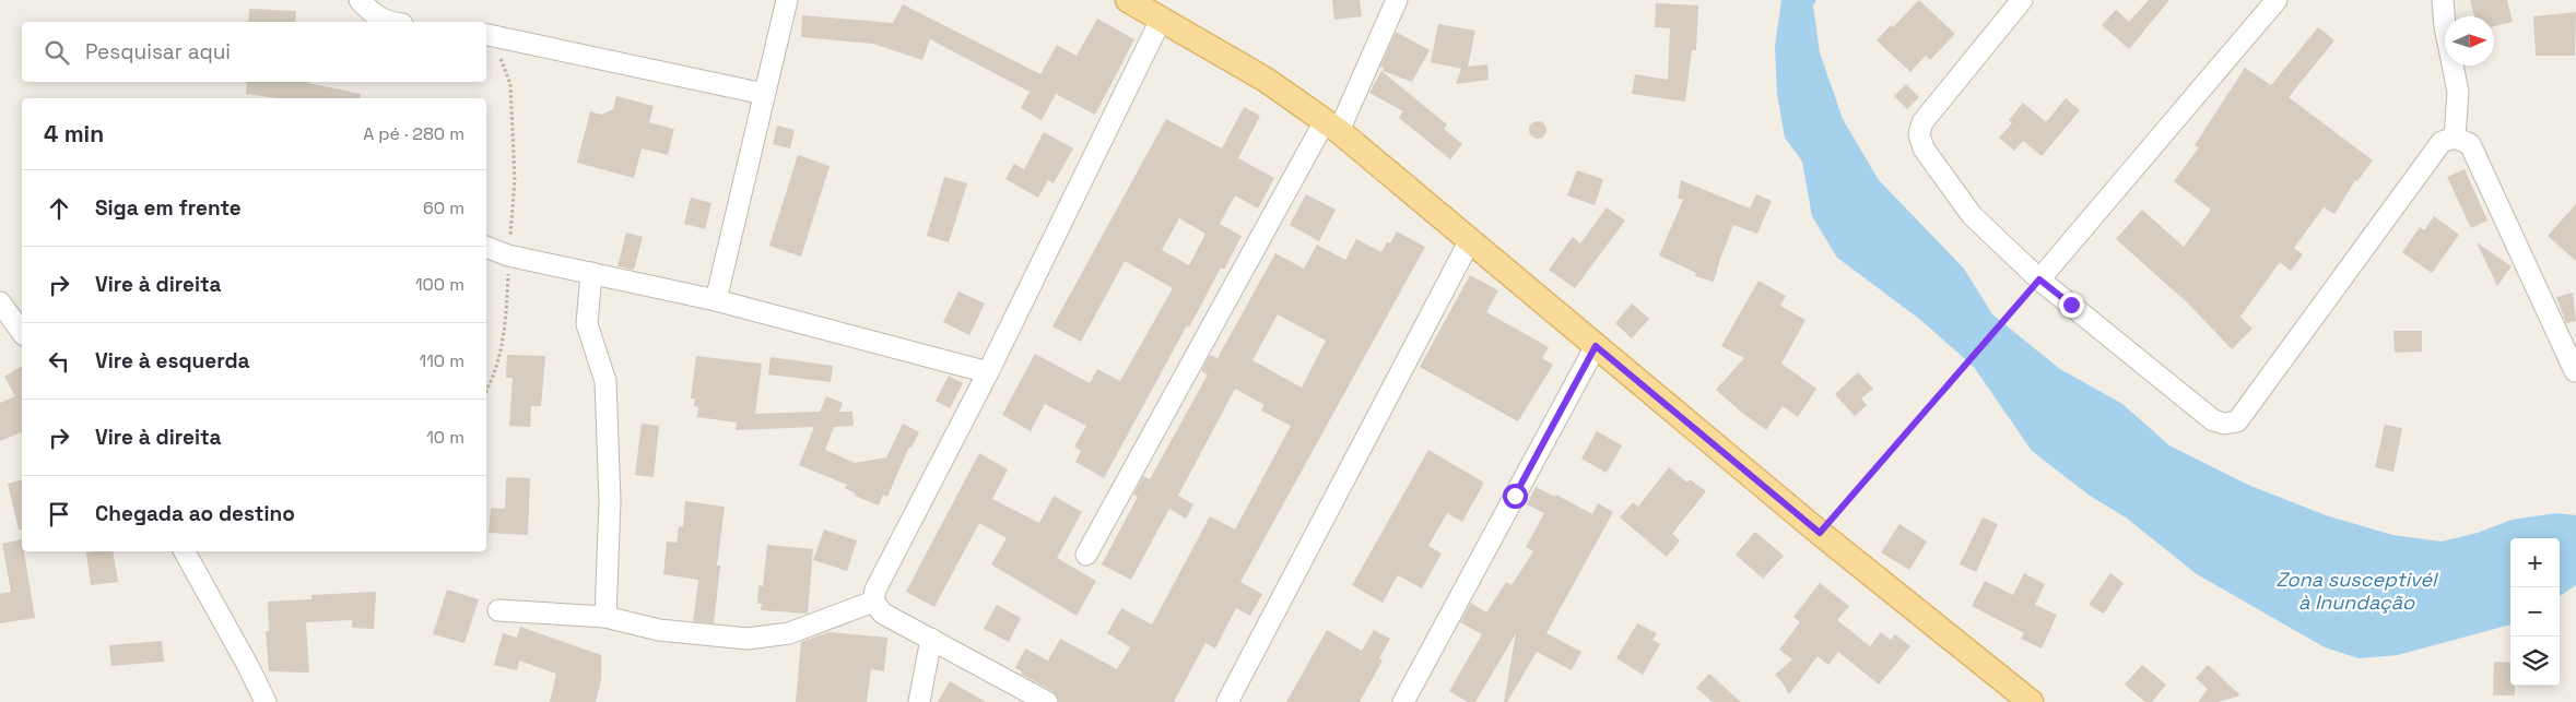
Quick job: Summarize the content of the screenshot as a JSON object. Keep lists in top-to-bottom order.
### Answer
{
  "water": ["Zona susceptivél à Inundação"],
  "north": "right",
  "page": {
    "search": "Pesquisar aqui",
    "heading": ["4 min", "A pé · 280 m"],
    "list": [
      ["Siga em frente", "60 m"],
      ["Vire à direita", "100 m"],
      ["Vire à esquerda", "110 m"],
      ["Vire à direita", "10 m"],
      "Chegada ao destino"
    ],
    "map_buttons": ["+", "−"]
  }
}
